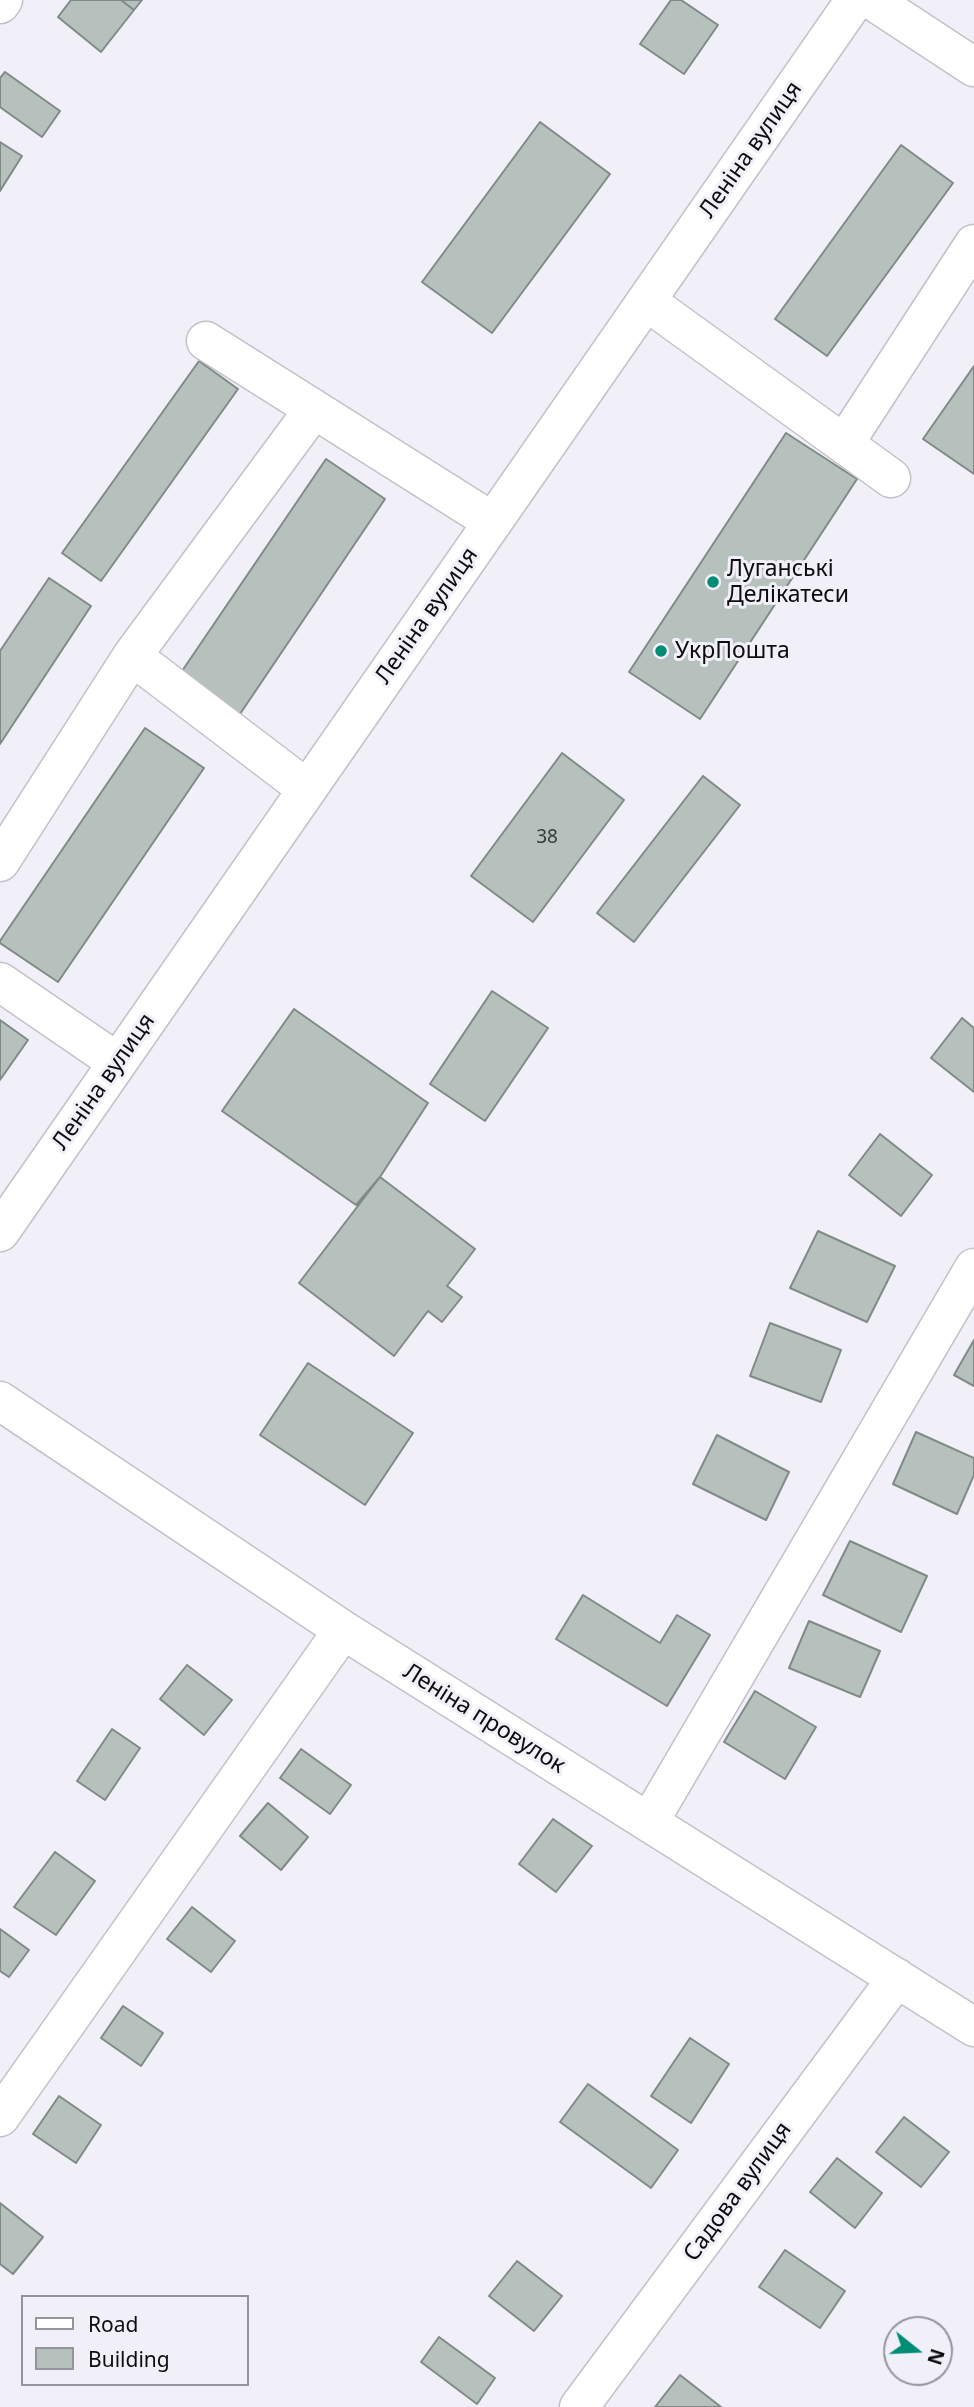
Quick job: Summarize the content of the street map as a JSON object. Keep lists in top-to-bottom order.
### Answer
{
  "streets": {
    "street": ["Леніна вулиця", "Леніна провулок", "Садова вулиця"]
  },
  "crossings": [
    ["Леніна провулок", "Садова вулиця"]
  ],
  "places": ["Луганські Делікатеси", "УкрПошта"],
  "house_numbers": ["38"],
  "legend": ["Road", "Building"],
  "north": "right"
}
